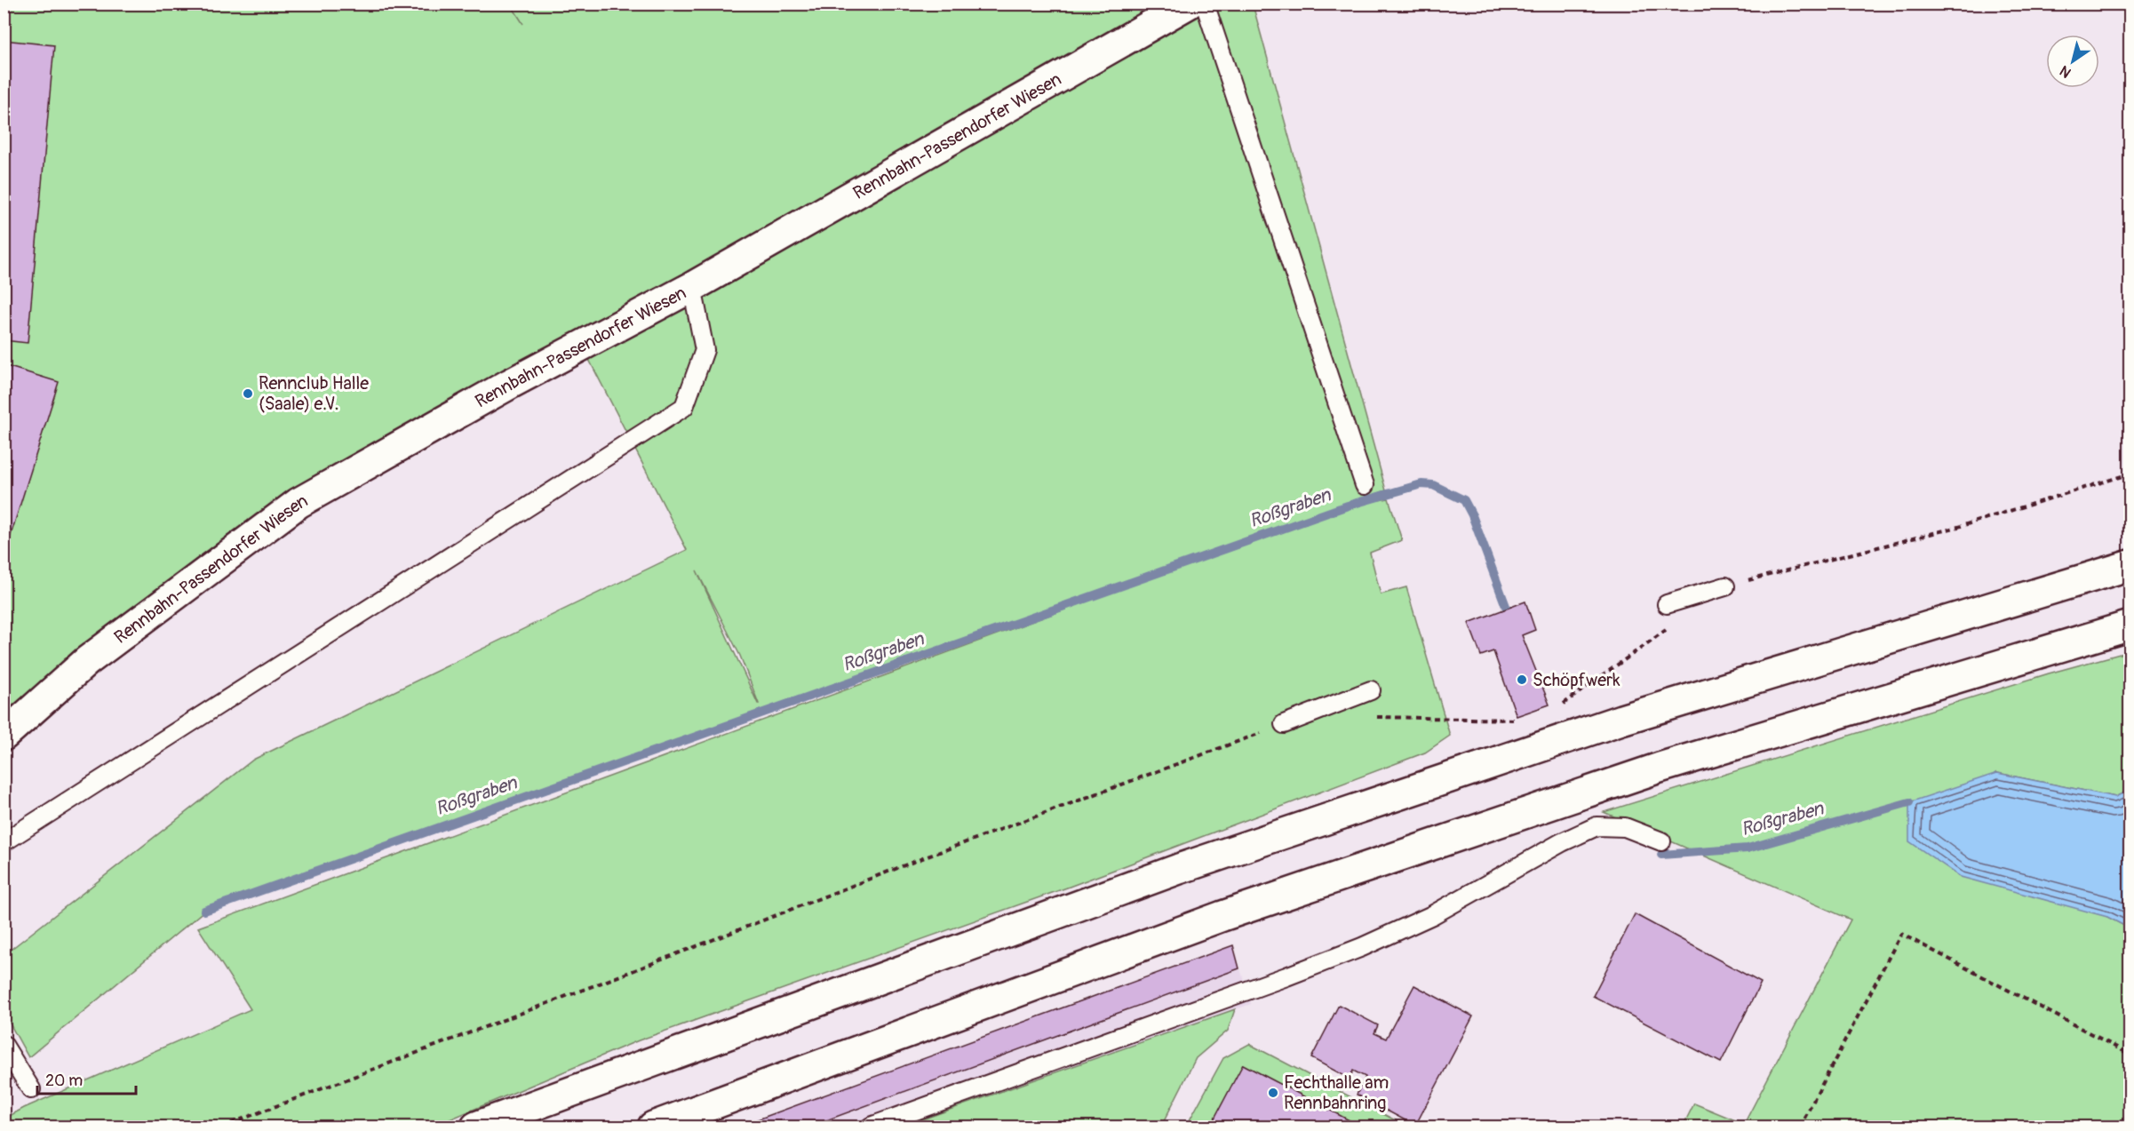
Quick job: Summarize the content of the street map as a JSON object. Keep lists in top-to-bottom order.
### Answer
{
  "streets": {
    "main road": ["Rennbahn-Passendorfer Wiesen"]
  },
  "water": ["Roßgraben"],
  "places": ["Rennclub Halle (Saale) e.V.", "Schöpfwerk", "Fechthalle am Rennbahnring"],
  "scale_bar": "20 m",
  "north": "bottom left"
}
